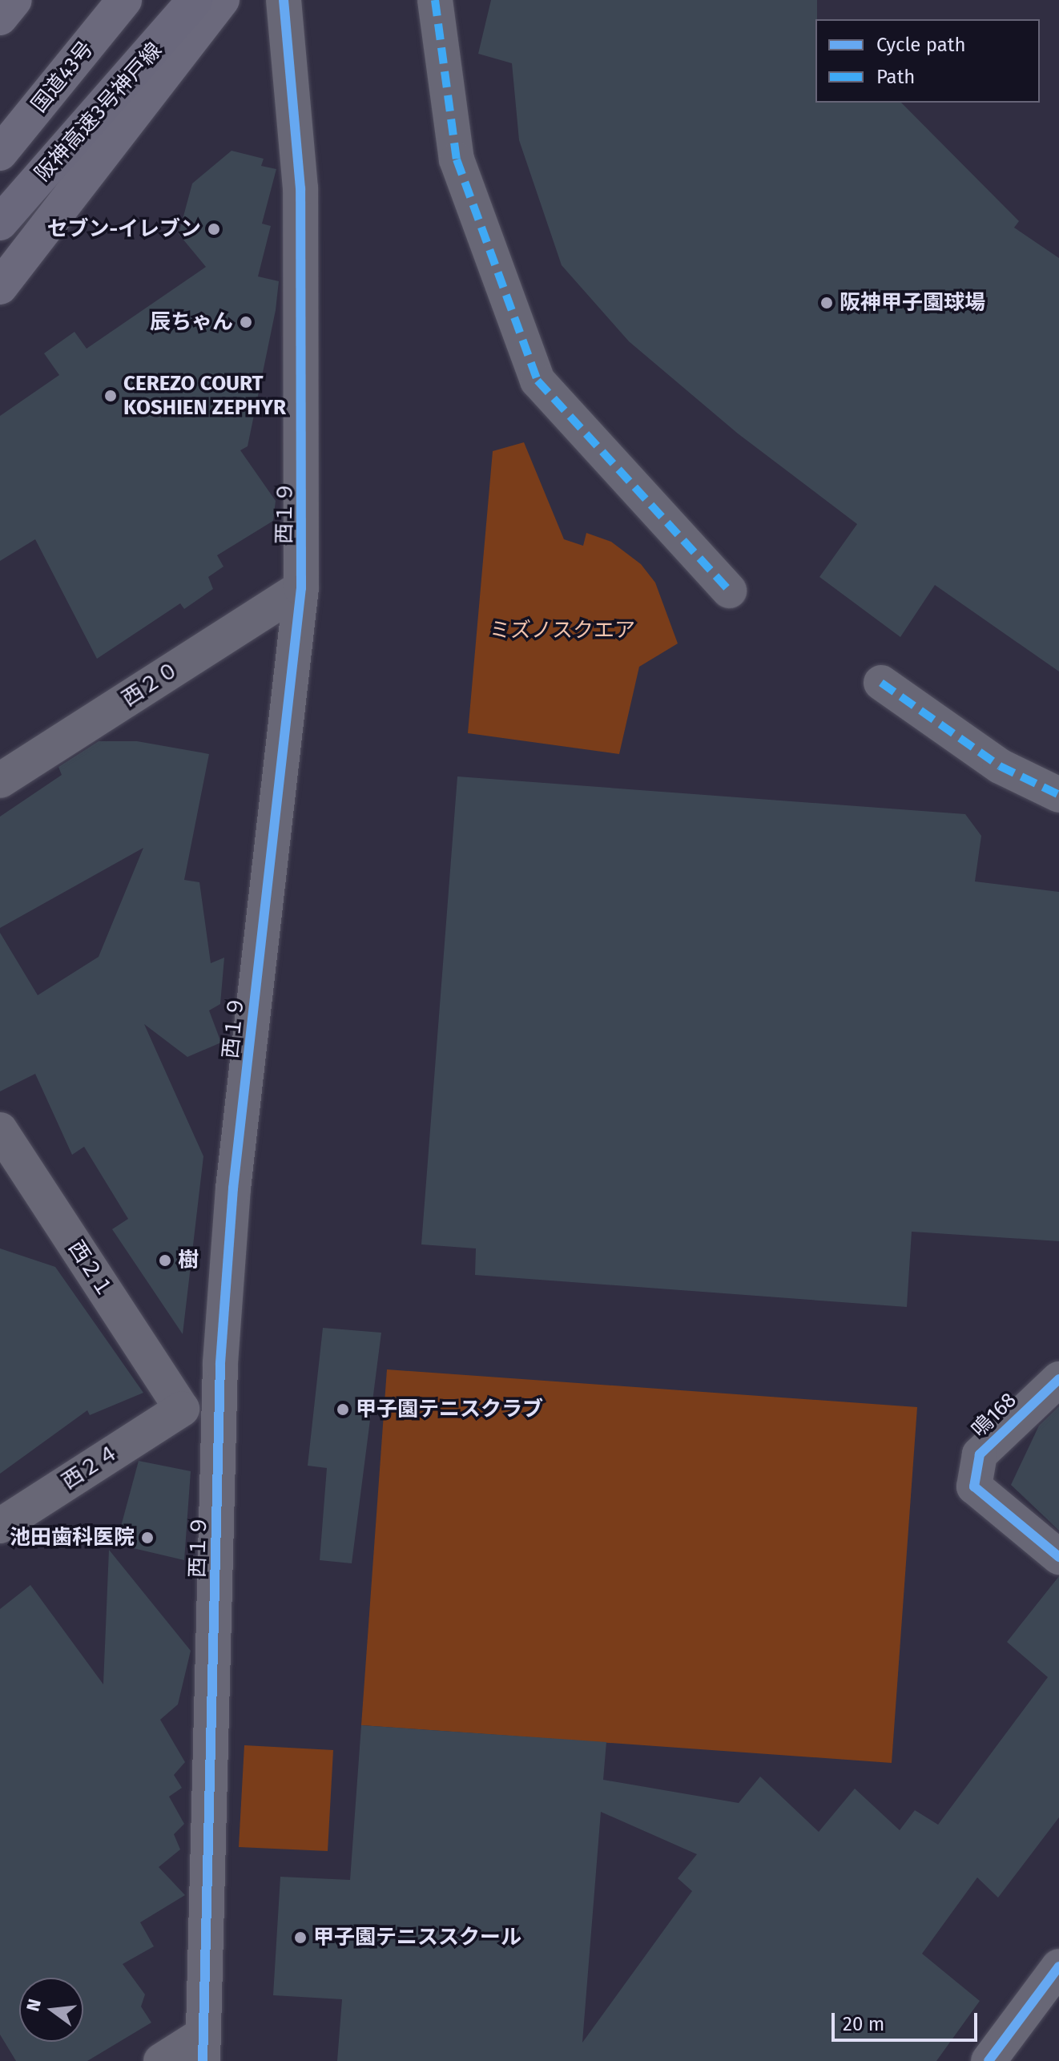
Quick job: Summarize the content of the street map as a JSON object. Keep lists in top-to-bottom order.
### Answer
{
  "streets": {
    "highway": ["国道43号", "阪神高速3号神戸線"],
    "street": [
      "西１９",
      "西２０",
      "西２１",
      "鳴168",
      "西２４"
    ]
  },
  "crossings": [
    ["西１９", "西２０"],
    ["西２１", "西２４"]
  ],
  "parks": ["ミズノスクエア"],
  "places": [
    "セブン-イレブン",
    "阪神甲子園球場",
    "辰ちゃん",
    "CEREZO COURT KOSHIEN ZEPHYR",
    "樹",
    "甲子園テニスクラブ",
    "池田歯科医院",
    "甲子園テニススクール"
  ],
  "legend": ["Cycle path", "Path"],
  "scale_bar": "20 m",
  "north": "left"
}
